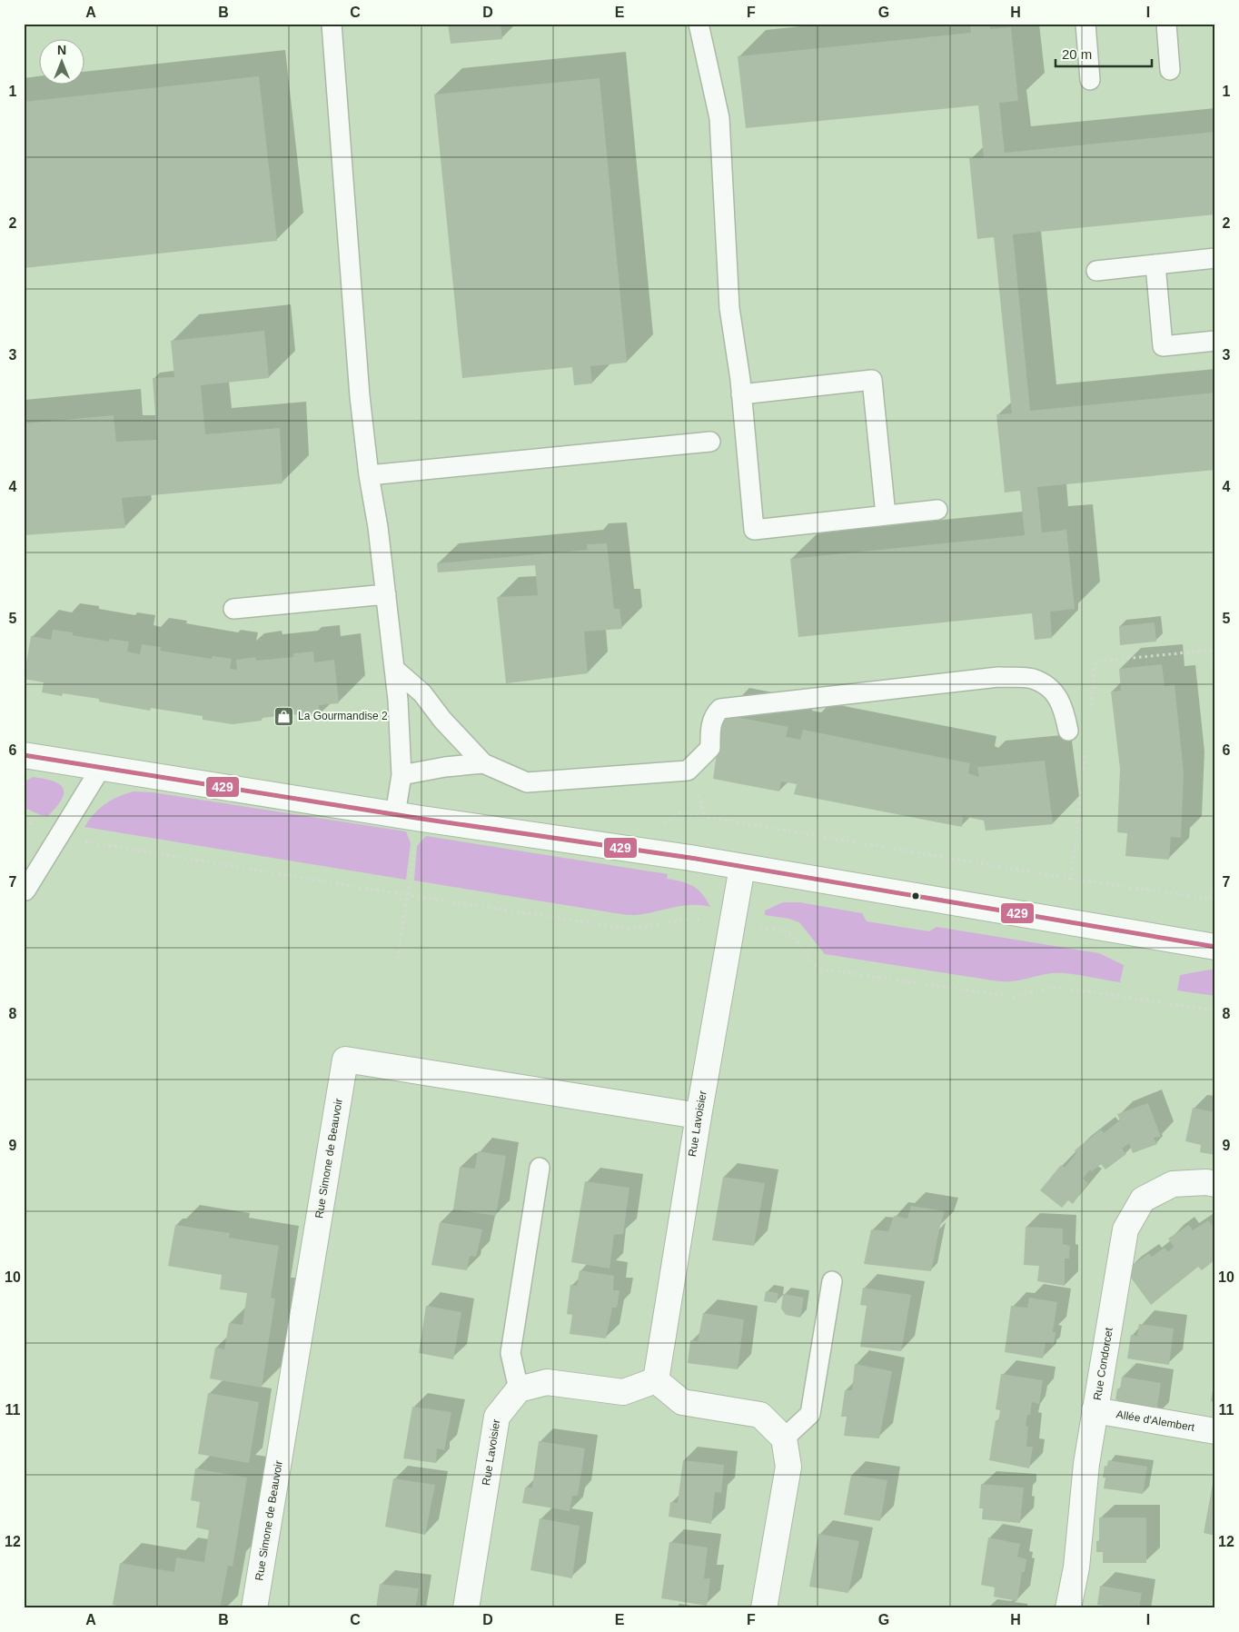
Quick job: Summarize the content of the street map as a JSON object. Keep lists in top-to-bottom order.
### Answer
{
  "streets": {
    "street": [
      "Rue Lavoisier",
      "Rue Simone de Beauvoir",
      "Rue Condorcet",
      "Allée d'Alembert"
    ]
  },
  "crossings": [
    ["Rue Lavoisier", "Rue Simone de Beauvoir"],
    ["Rue Condorcet", "Allée d'Alembert"]
  ],
  "places": {
    "shop": ["La Gourmandise 2"]
  },
  "lines": ["transit line 429"],
  "scale_bar": "20 m",
  "north": "top",
  "grid": {
    "columns": [
      "A",
      "B",
      "C",
      "D",
      "E",
      "F",
      "G",
      "H",
      "I"
    ],
    "rows": [
      "1",
      "2",
      "3",
      "4",
      "5",
      "6",
      "7",
      "8",
      "9",
      "10",
      "11",
      "12"
    ]
  }
}
